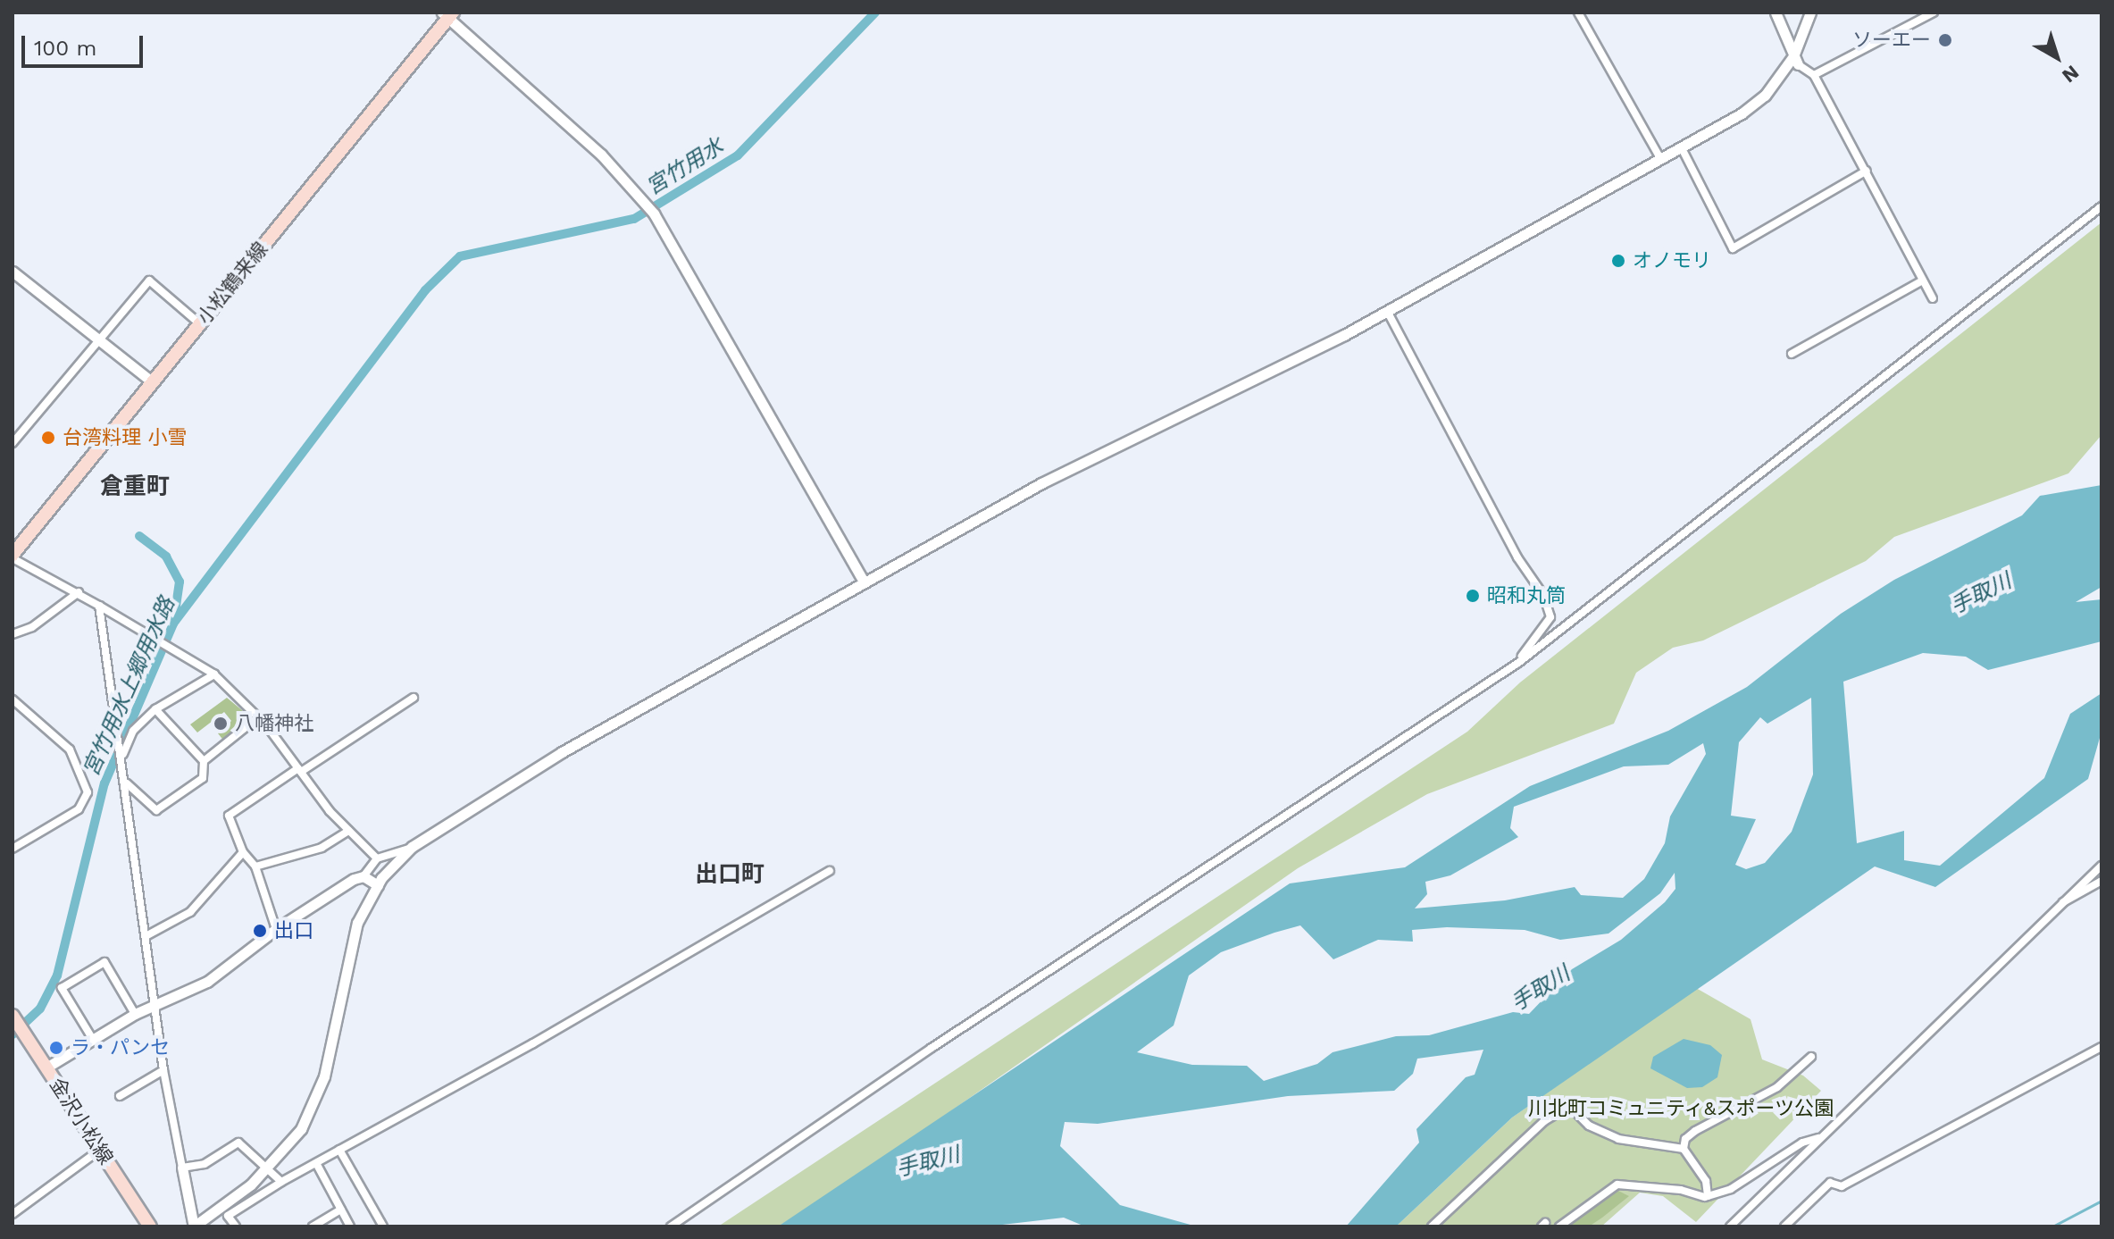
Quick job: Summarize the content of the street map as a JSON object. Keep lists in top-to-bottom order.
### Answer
{
  "streets": {
    "main road": ["小松鶴来線", "金沢小松線"]
  },
  "districts": ["倉重町", "出口町"],
  "water": ["宮竹用水", "手取川", "宮竹用水上郷用水路"],
  "parks": ["川北町コミュニティ&スポーツ公園"],
  "places": [
    "ソーエー",
    "オノモリ",
    "台湾料理 小雪",
    "昭和丸筒",
    "八幡神社",
    "出口",
    "ラ・パンセ"
  ],
  "scale_bar": "100 m",
  "north": "bottom right"
}
